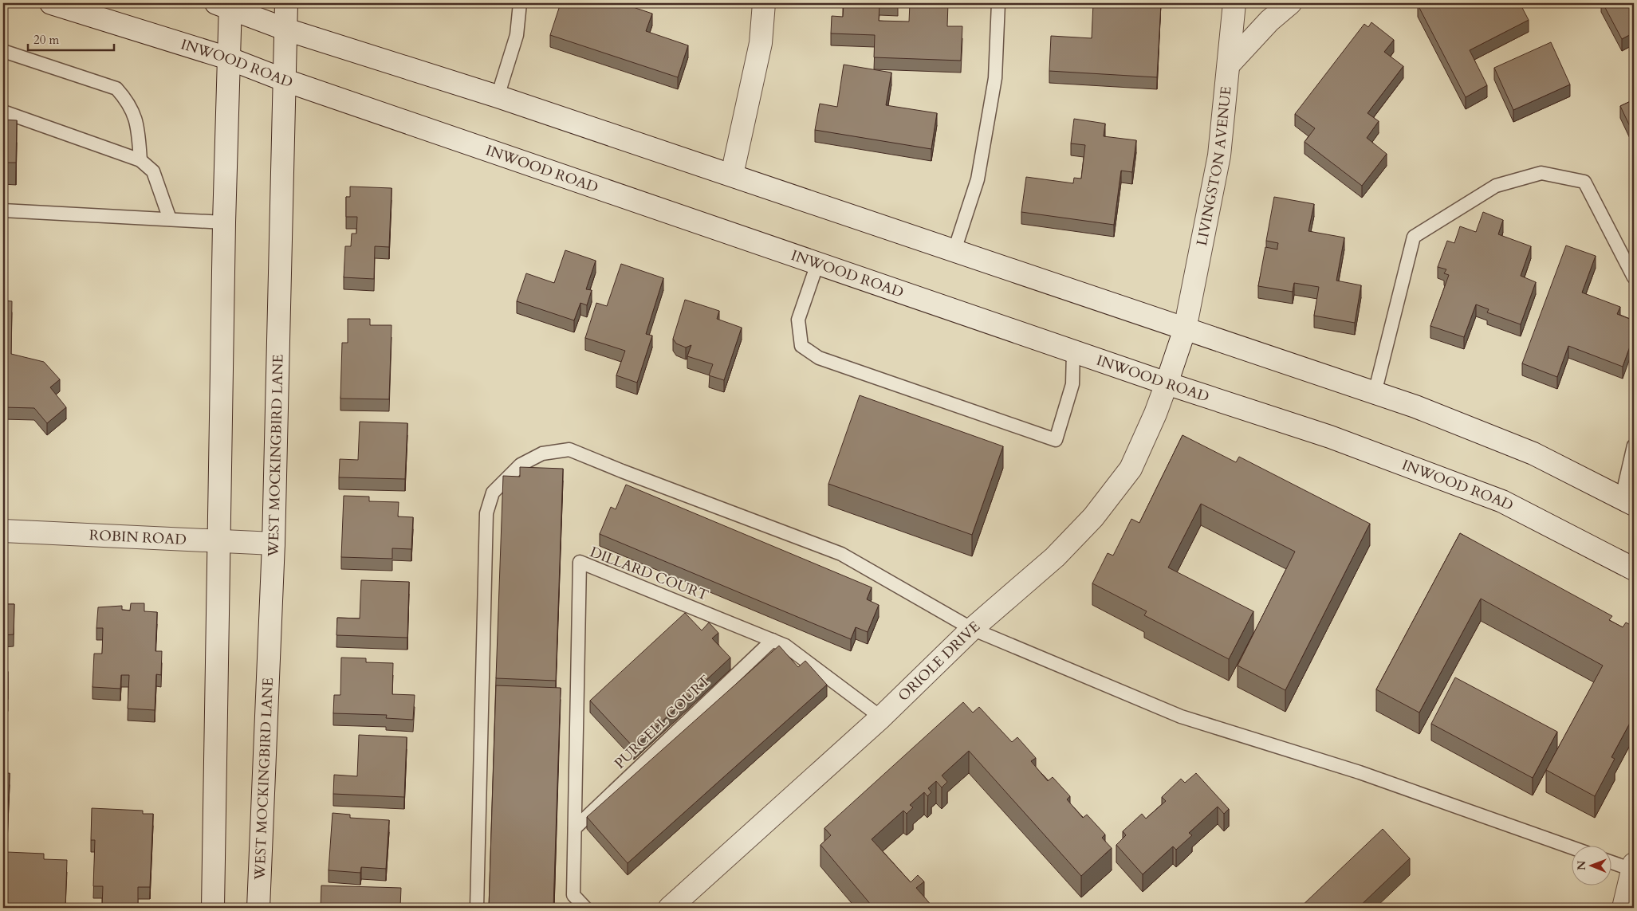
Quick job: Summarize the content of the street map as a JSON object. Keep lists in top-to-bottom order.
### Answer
{
  "streets": {
    "main road": [
      "INWOOD ROAD",
      "LIVINGSTON AVENUE",
      "WEST MOCKINGBIRD LANE",
      "ROBIN ROAD",
      "ORIOLE DRIVE"
    ],
    "lane": ["DILLARD COURT", "PURCELL COURT"]
  },
  "crossings": [
    ["INWOOD ROAD", "LIVINGSTON AVENUE"],
    ["INWOOD ROAD", "WEST MOCKINGBIRD LANE"],
    ["INWOOD ROAD", "ORIOLE DRIVE"],
    ["LIVINGSTON AVENUE", "ORIOLE DRIVE"],
    ["WEST MOCKINGBIRD LANE", "ROBIN ROAD"],
    ["DILLARD COURT", "ORIOLE DRIVE"],
    ["DILLARD COURT", "PURCELL COURT"]
  ],
  "scale_bar": "20 m",
  "north": "left"
}
